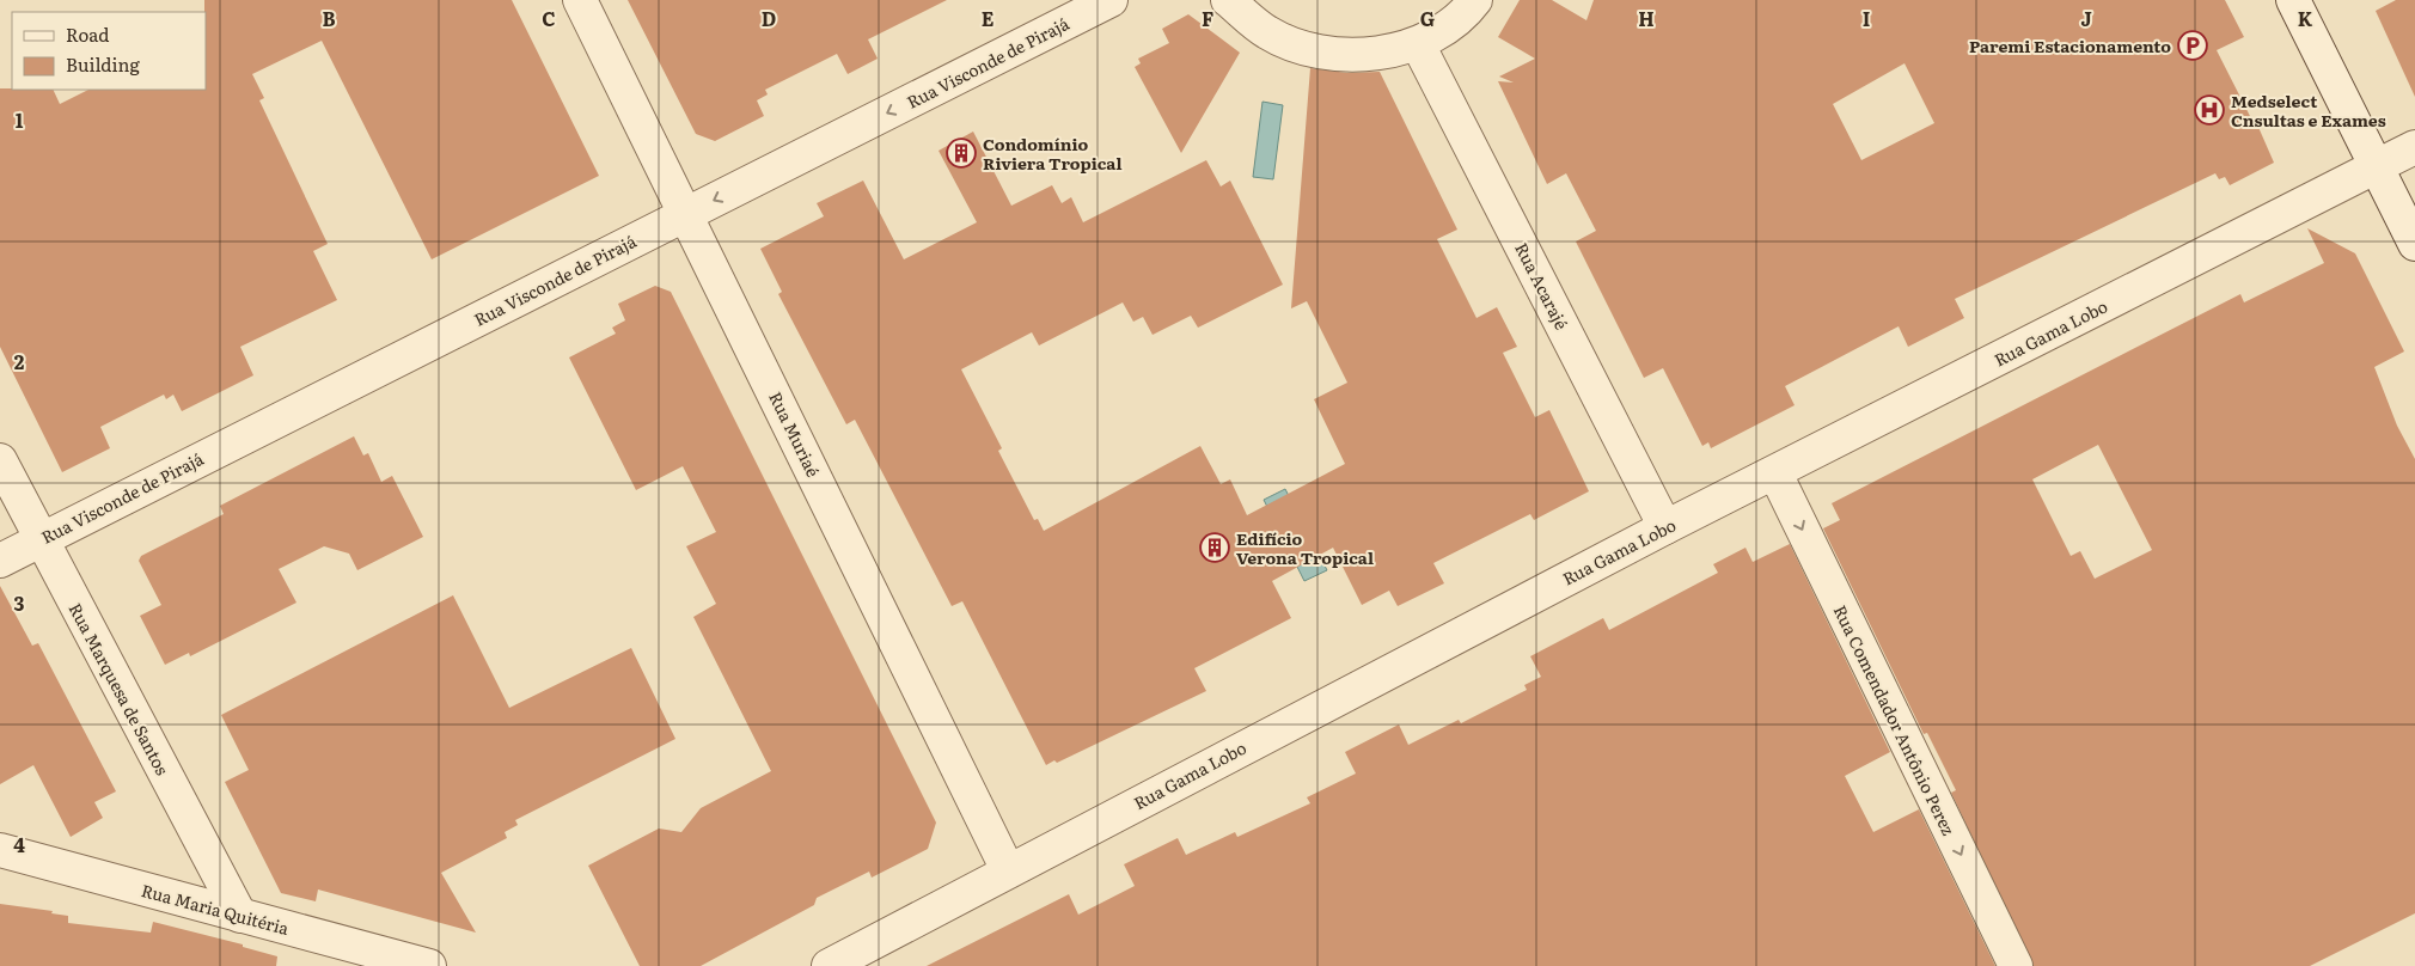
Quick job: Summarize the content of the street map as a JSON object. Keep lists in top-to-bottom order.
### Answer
{
  "streets": {
    "street": [
      "Rua Visconde de Pirajá",
      "Rua Acarajé",
      "Rua Gama Lobo",
      "Rua Muriaé",
      "Rua Marquesa de Santos",
      "Rua Comendador Antônio Perez",
      "Rua Maria Quitéria"
    ]
  },
  "crossings": [
    ["Rua Visconde de Pirajá", "Rua Muriaé"],
    ["Rua Visconde de Pirajá", "Rua Marquesa de Santos"],
    ["Rua Acarajé", "Rua Gama Lobo"],
    ["Rua Gama Lobo", "Rua Muriaé"],
    ["Rua Gama Lobo", "Rua Comendador Antônio Perez"],
    ["Rua Marquesa de Santos", "Rua Maria Quitéria"]
  ],
  "one_way": ["Rua Visconde de Pirajá", "Rua Comendador Antônio Perez"],
  "places": {
    "parking": ["Paremi Estacionamento"],
    "hospital": ["Medselect Cnsultas e Exames"],
    "building": ["Condomínio Riviera Tropical", "Edifício Verona Tropical"]
  },
  "legend": ["Road", "Building"],
  "grid": {
    "columns": [
      "B",
      "C",
      "D",
      "E",
      "F",
      "G",
      "H",
      "I",
      "J",
      "K"
    ],
    "rows": [
      "1",
      "2",
      "3",
      "4"
    ]
  }
}
